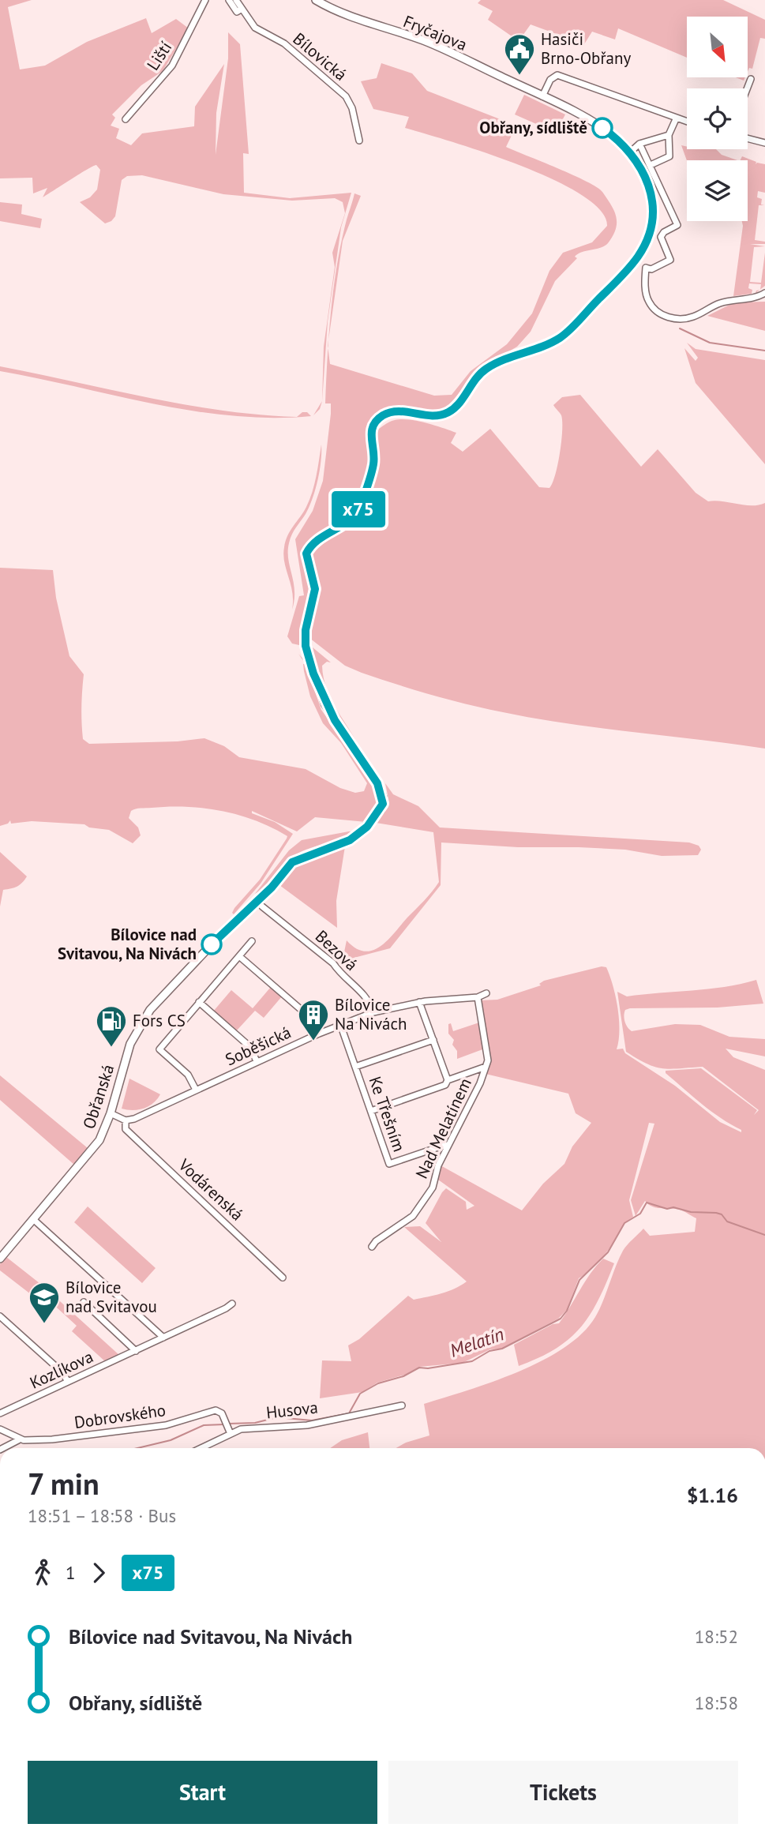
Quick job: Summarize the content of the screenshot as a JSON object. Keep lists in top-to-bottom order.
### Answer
{
  "streets": {
    "main road": ["Fryčajova", "Obřanská"],
    "street": [
      "Liští",
      "Bílovická",
      "Bezová",
      "Soběšická",
      "Ke Třešním",
      "Nad Melatínem",
      "Vodárenská",
      "Kozlíkova",
      "Husova",
      "Dobrovského"
    ]
  },
  "crossings": [
    ["Fryčajova", "Obřanská"],
    ["Bezová", "Soběšická"],
    ["Soběšická", "Ke Třešním"],
    ["Soběšická", "Nad Melatínem"],
    ["Soběšická", "Vodárenská"],
    ["Husova", "Dobrovského"]
  ],
  "water": ["Melatín"],
  "places": {
    "public building": ["Hasiči Brno-Obřany"],
    "other": ["Obřany, sídliště", "Bílovice nad Svitavou, Na Nivách"],
    "building": ["Bílovice Na Nivách"],
    "fuel station": ["Fors CS"],
    "school or university": ["Bílovice nad Svitavou"]
  },
  "lines": ["bus line x75"],
  "north": "bottom right",
  "page": {
    "on_map": "x75",
    "heading": ["7 min", "18:51 – 18:58 · Bus", "$1.16"],
    "legs": ["1", "x75"],
    "list": [
      {
        "name": "Bílovice nad Svitavou, Na Nivách",
        "value": "18:52"
      },
      {
        "name": "Obřany, sídliště",
        "value": "18:58"
      }
    ],
    "buttons": ["Start", "Tickets"]
  }
}
